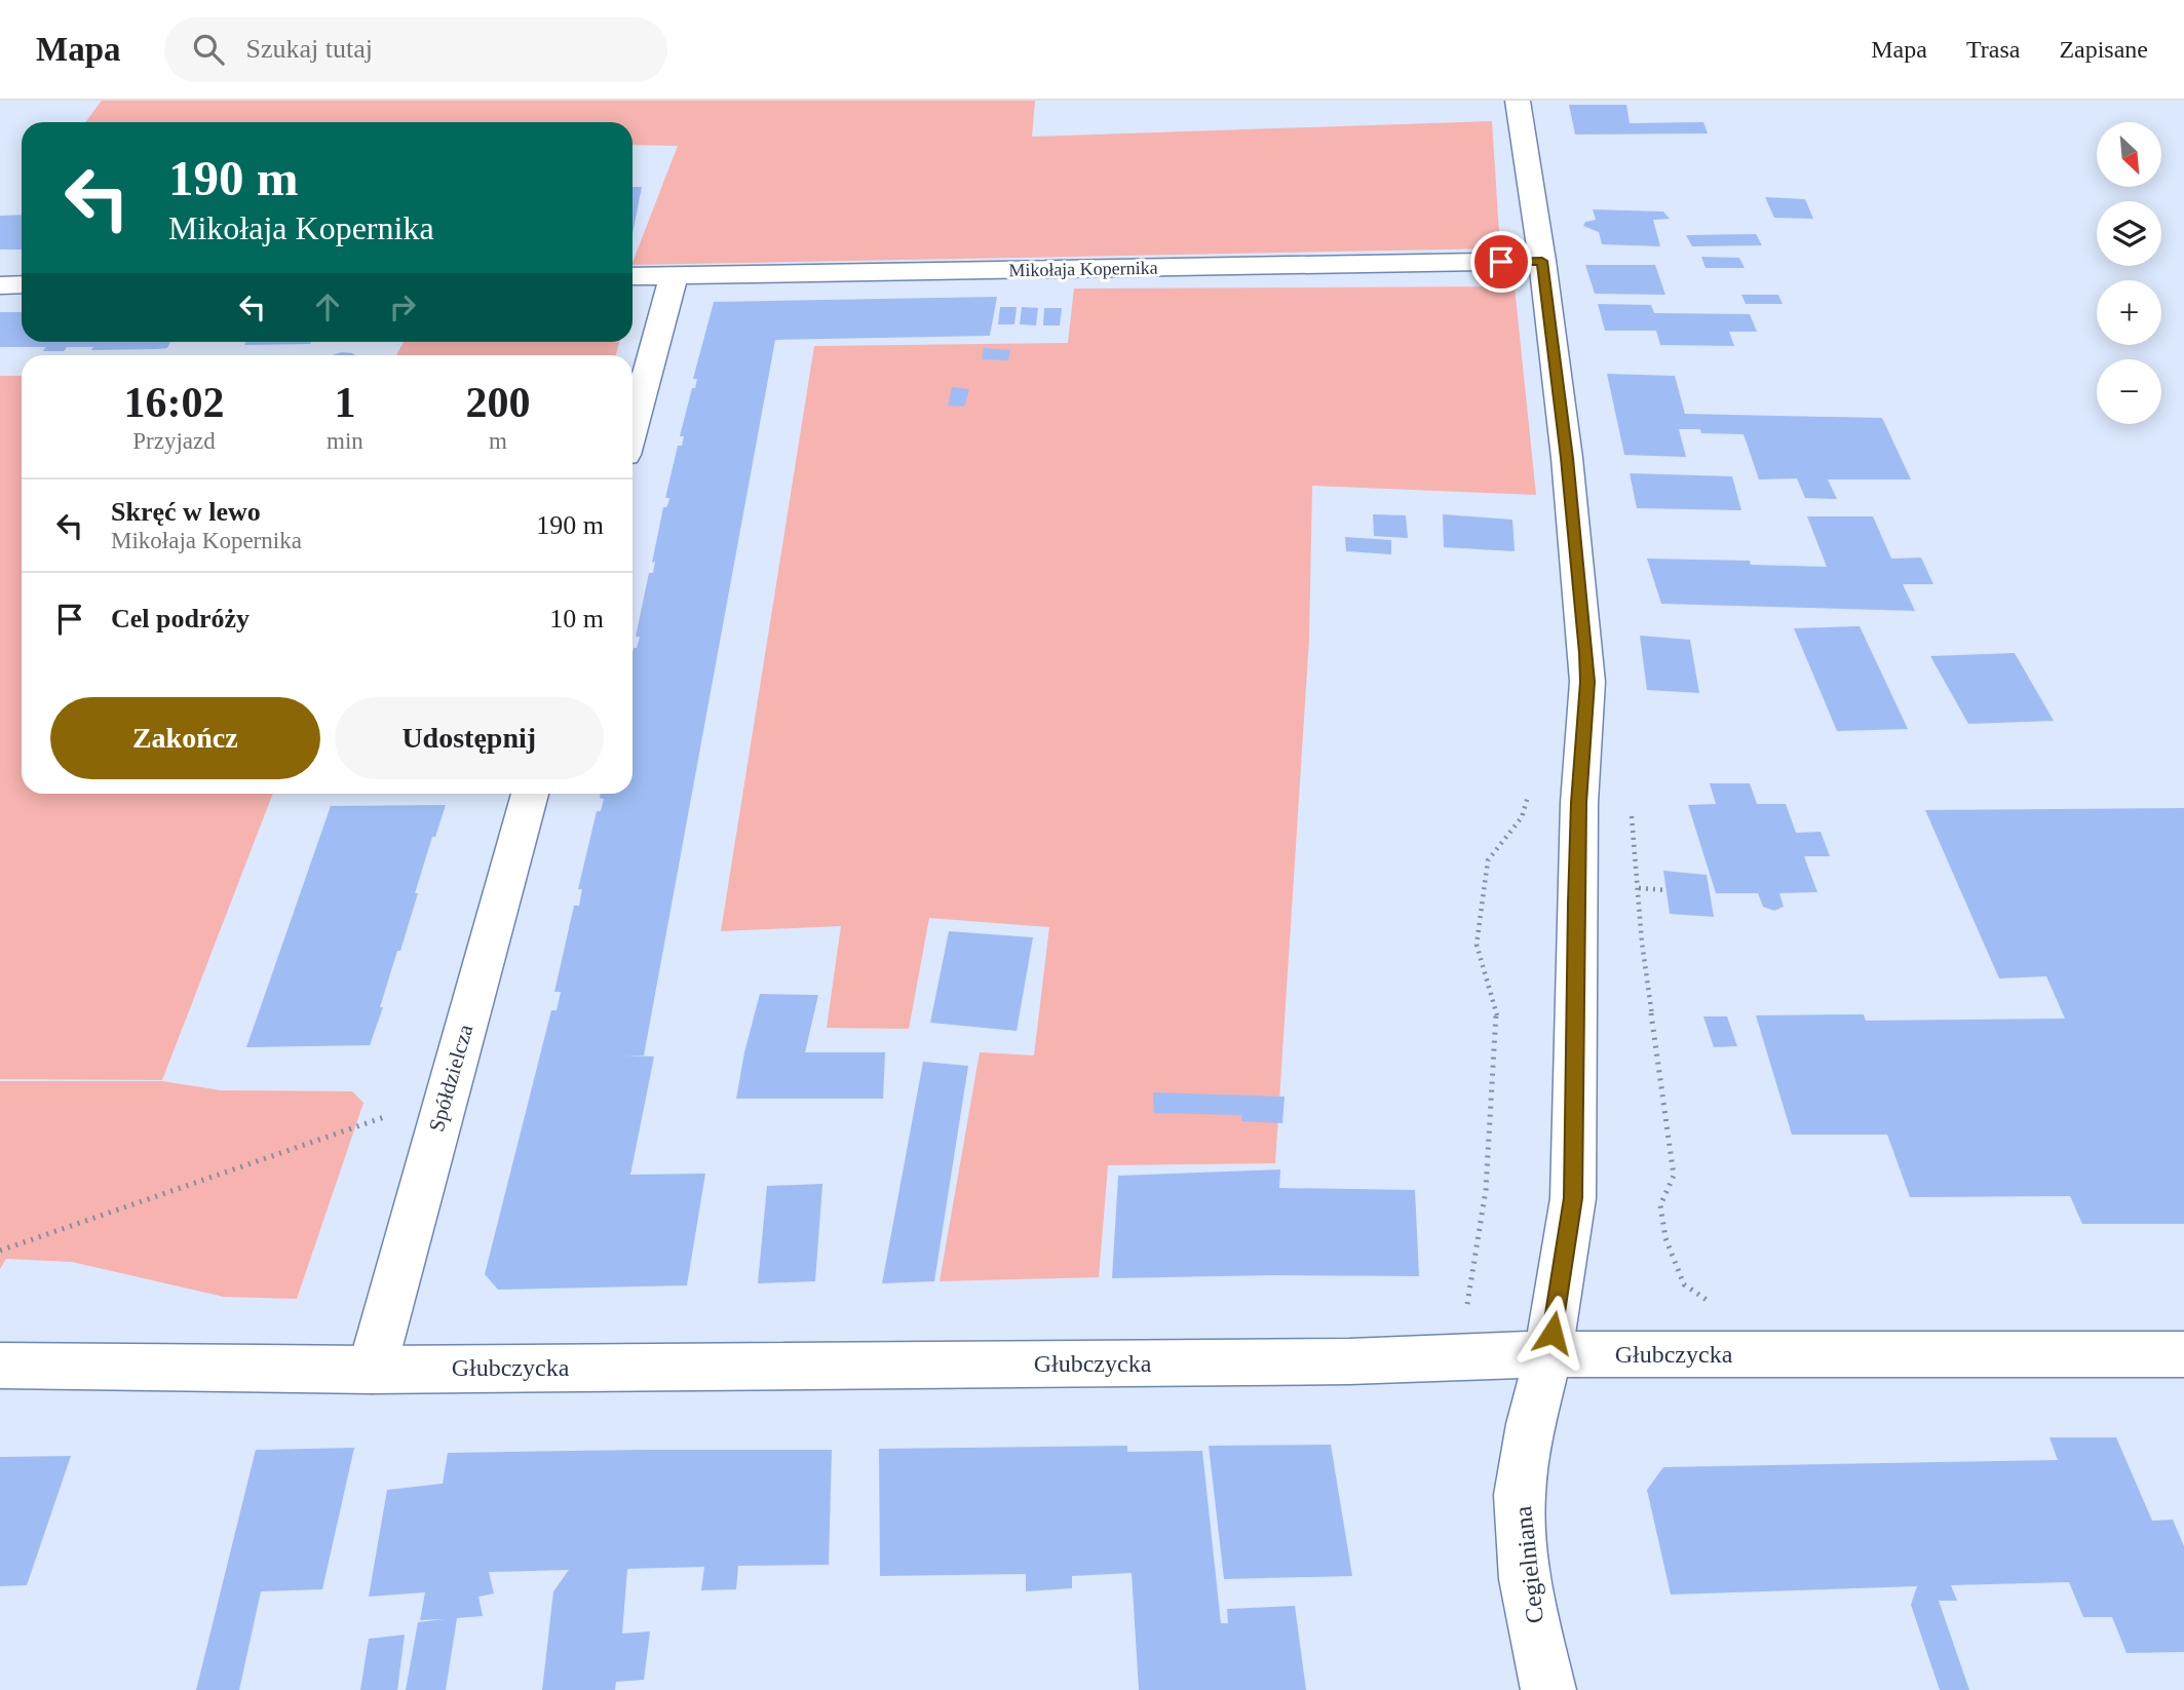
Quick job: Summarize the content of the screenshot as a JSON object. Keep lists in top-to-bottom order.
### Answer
{
  "streets": {
    "main road": [
      "Mikołaja Kopernika",
      "Spółdzielcza",
      "Głubczycka",
      "Cegielniana"
    ]
  },
  "crossings": [
    ["Mikołaja Kopernika", "Cegielniana"],
    ["Spółdzielcza", "Głubczycka"],
    ["Głubczycka", "Cegielniana"]
  ],
  "north": "bottom right",
  "page": {
    "header": "Mapa",
    "search": "Szukaj tutaj",
    "nav": ["Mapa", "Trasa", "Zapisane"],
    "map_buttons": ["+", "−"],
    "turn": ["190 m", "Mikołaja Kopernika"],
    "eta": [
      "16:02",
      "Przyjazd",
      "1",
      "min",
      "200",
      "m"
    ],
    "list": [
      {
        "name": "Skręć w lewo",
        "note": "Mikołaja Kopernika",
        "value": "190 m"
      },
      {
        "name": "Cel podróży",
        "value": "10 m"
      }
    ],
    "buttons": ["Zakończ", "Udostępnij"]
  }
}
